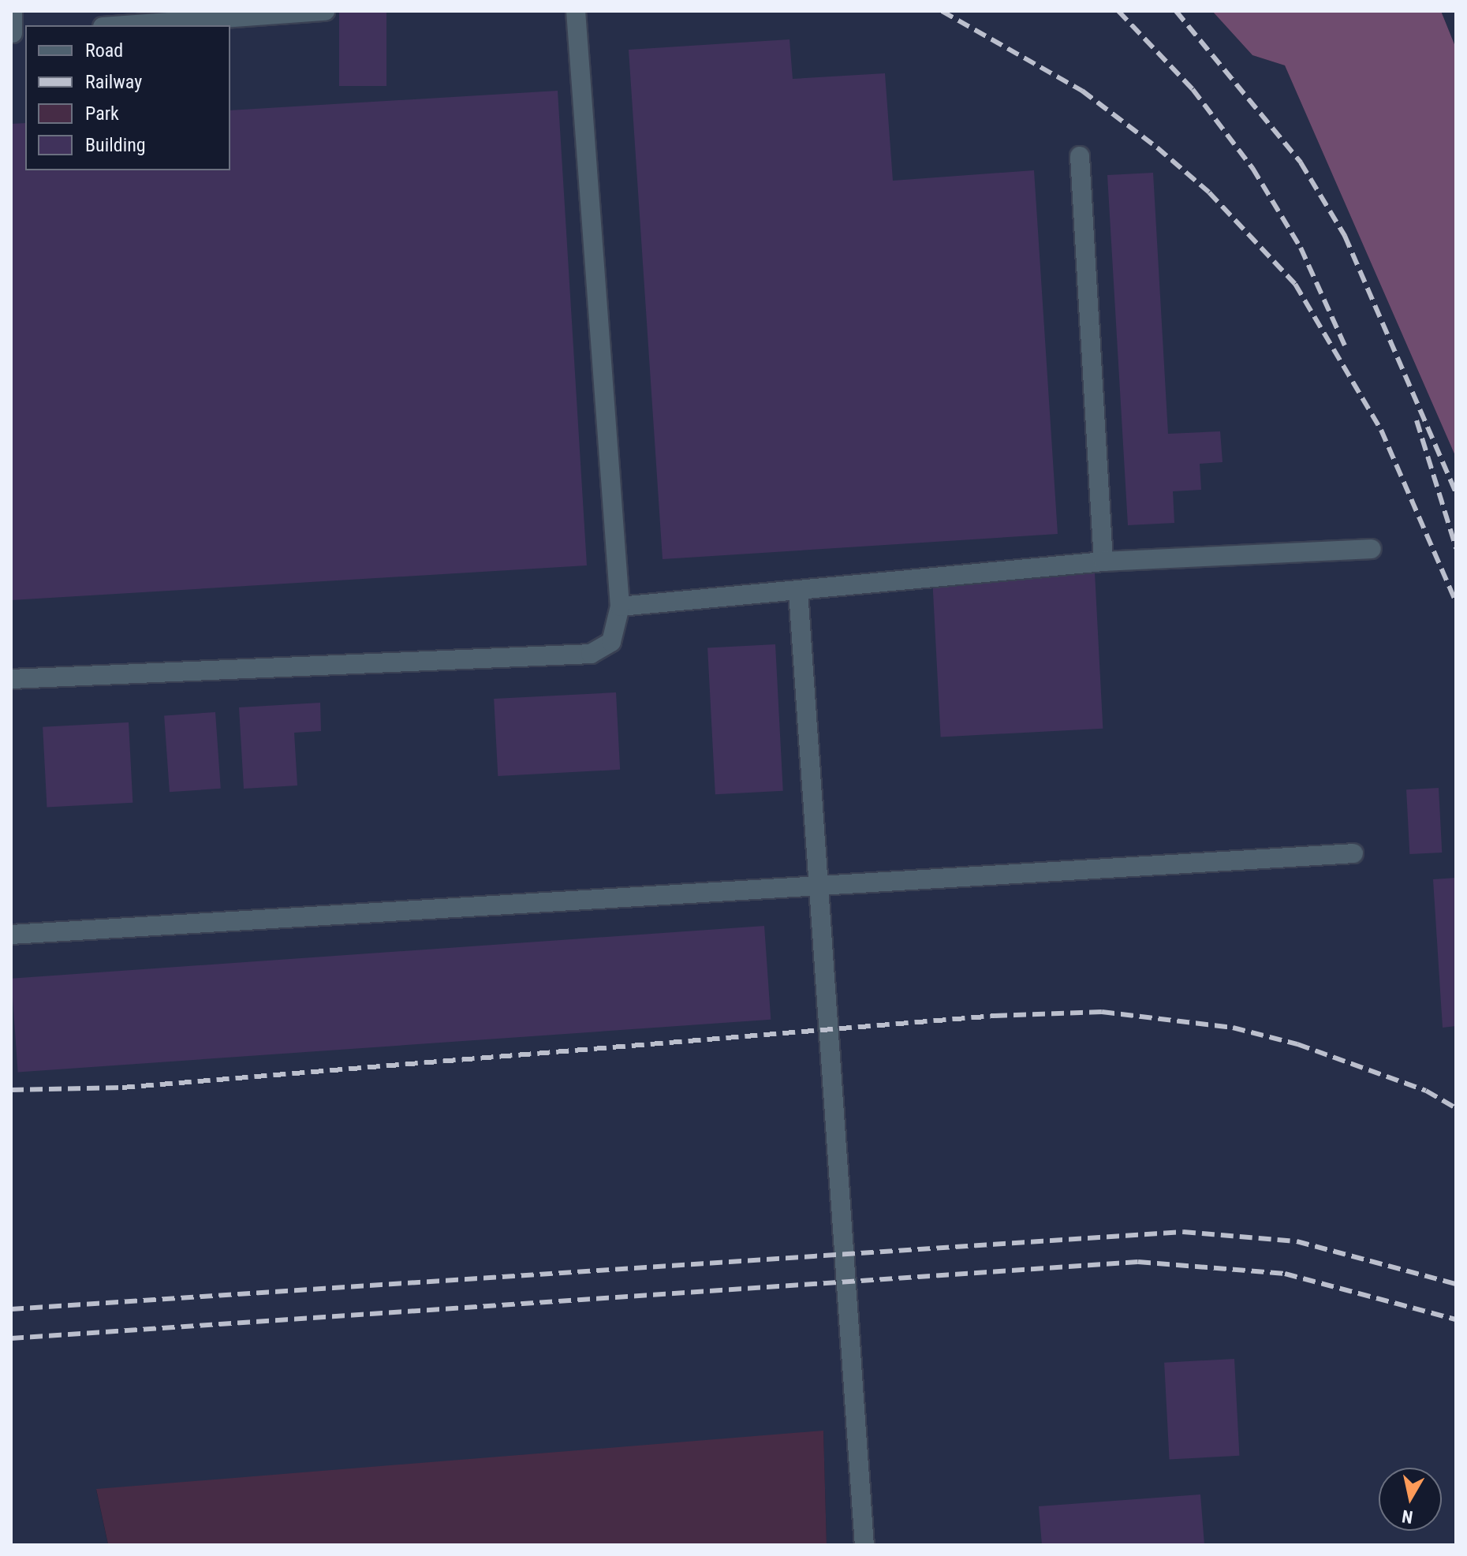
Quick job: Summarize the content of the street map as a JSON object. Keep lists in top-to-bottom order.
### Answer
{
  "legend": [
    "Road",
    "Railway",
    "Park",
    "Building"
  ],
  "north": "bottom"
}
